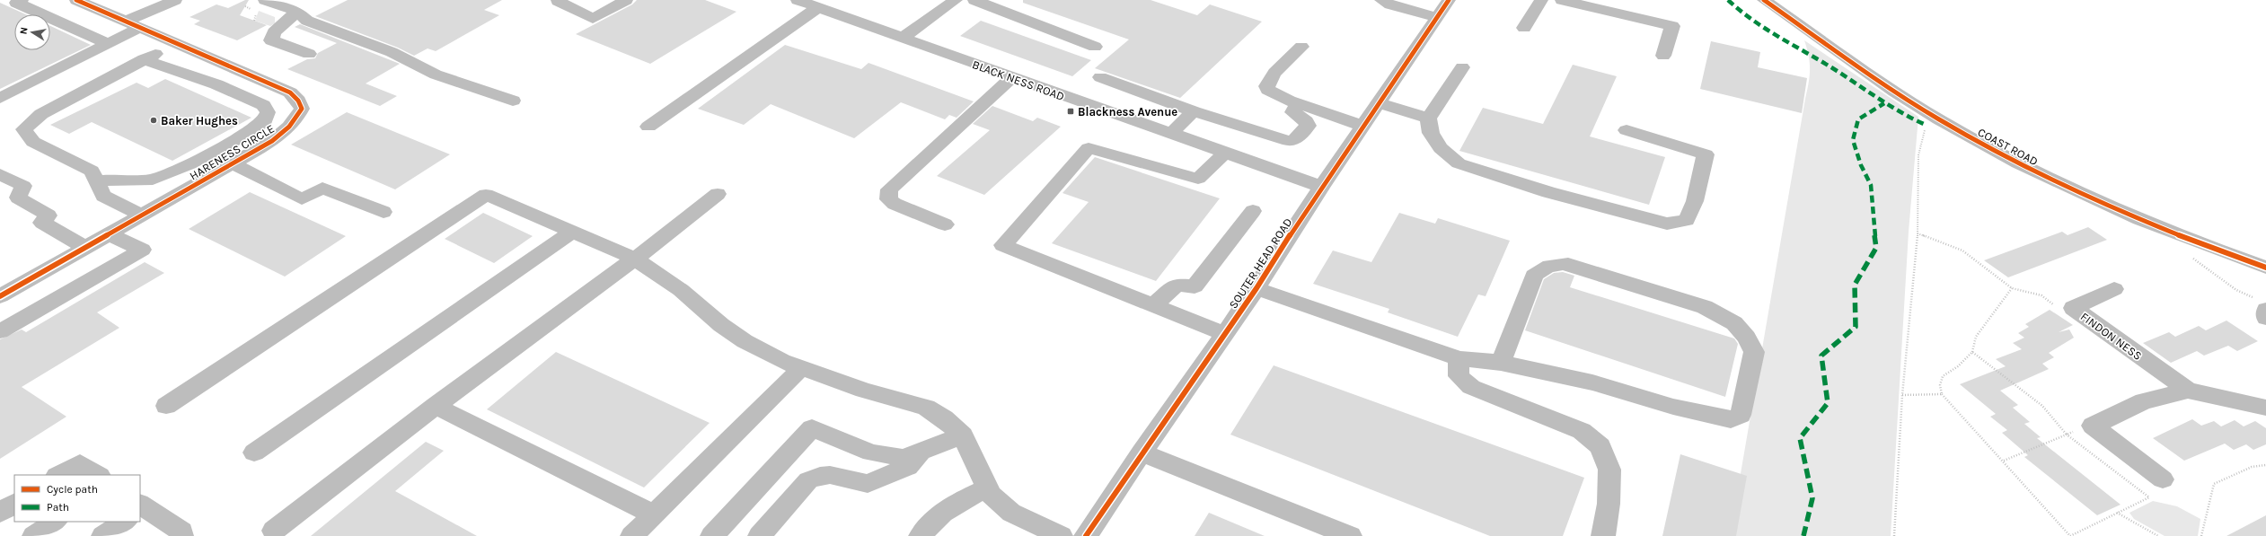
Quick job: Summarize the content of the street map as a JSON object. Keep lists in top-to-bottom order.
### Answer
{
  "streets": {
    "street": [
      "BLACK NESS ROAD",
      "COAST ROAD",
      "HARENESS CIRCLE",
      "SOUTER HEAD ROAD",
      "FINDON NESS"
    ]
  },
  "crossings": [
    ["BLACK NESS ROAD", "SOUTER HEAD ROAD"]
  ],
  "places": {
    "transit": ["Blackness Avenue"],
    "other": ["Baker Hughes"]
  },
  "legend": ["Cycle path", "Path"],
  "north": "left"
}
